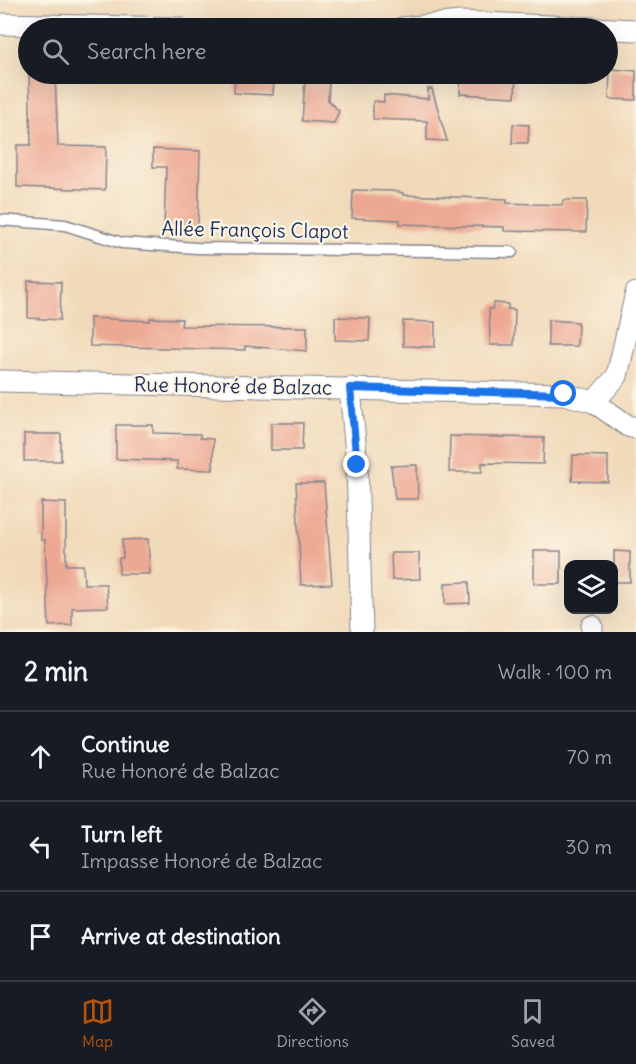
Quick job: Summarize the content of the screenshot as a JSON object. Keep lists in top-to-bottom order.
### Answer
{
  "streets": {
    "street": ["Rue Honoré de Balzac"],
    "lane": ["Allée François Clapot"]
  },
  "page": {
    "search": "Search here",
    "heading": ["2 min", "Walk · 100 m"],
    "list": [
      ["Continue", "Rue Honoré de Balzac", "70 m"],
      ["Turn left", "Impasse Honoré de Balzac", "30 m"],
      "Arrive at destination"
    ],
    "nav": ["Map", "Directions", "Saved"]
  }
}
